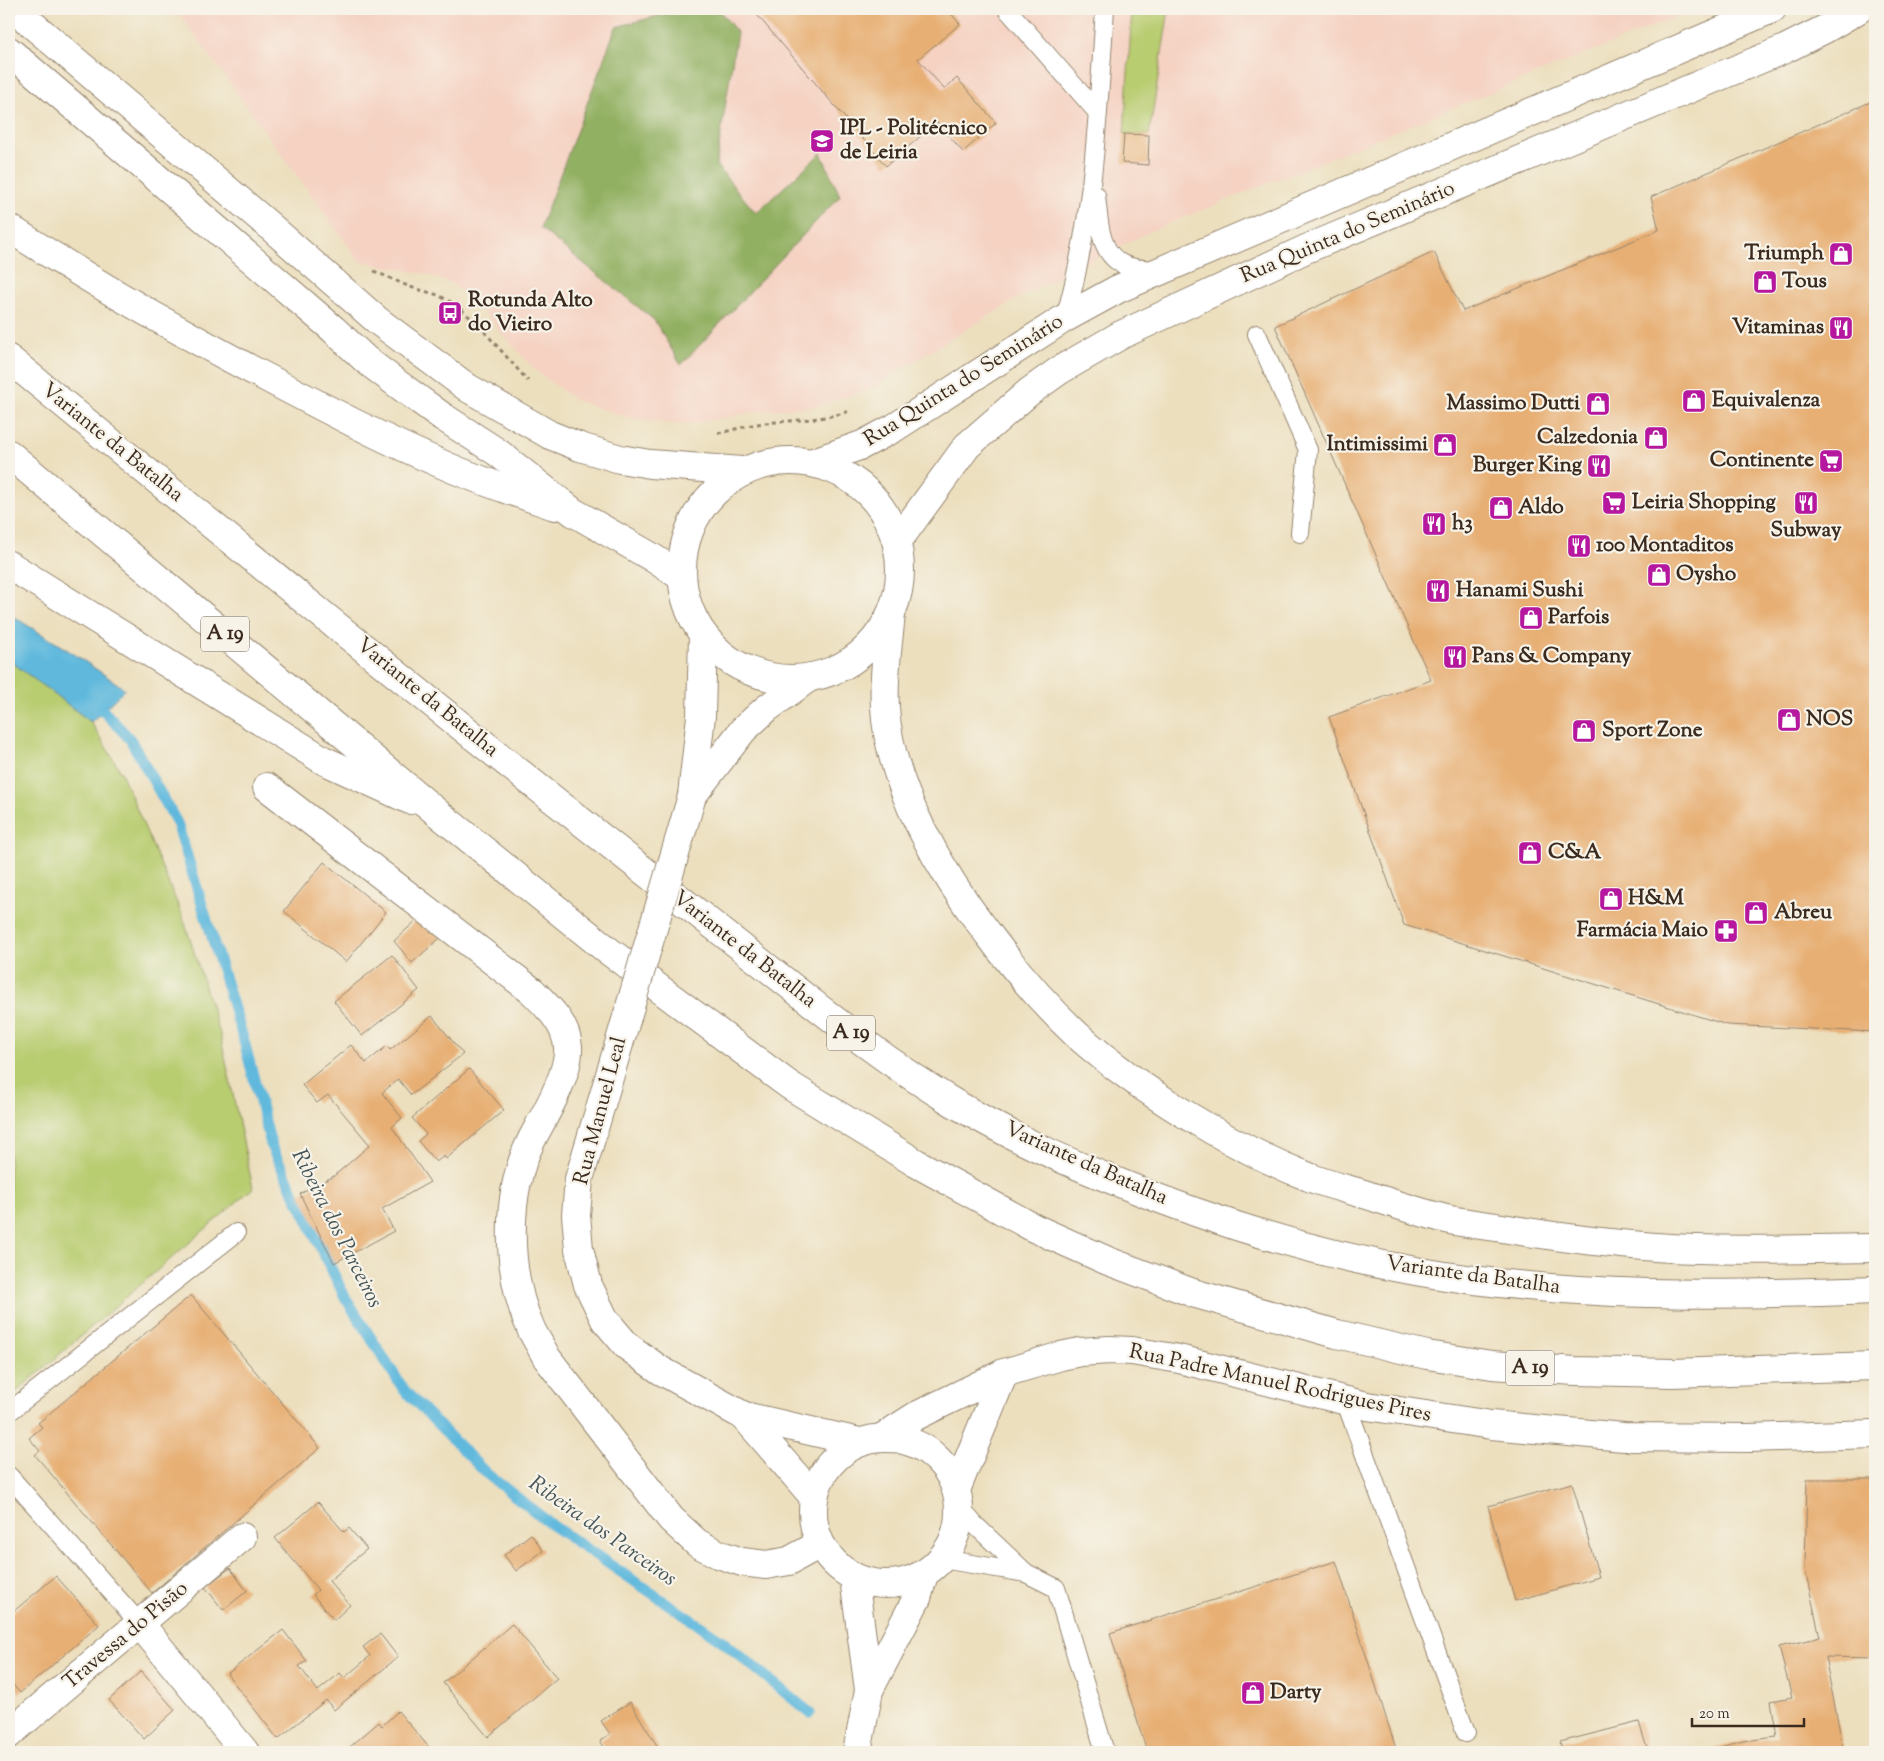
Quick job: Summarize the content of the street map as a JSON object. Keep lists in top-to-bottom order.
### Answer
{
  "streets": {
    "main road": [
      "Rua Quinta do Seminário",
      "Variante da Batalha",
      "A 19",
      "Rua Manuel Leal",
      "Rua Padre Manuel Rodrigues Pires",
      "Travessa do Pisão"
    ]
  },
  "crossings": [
    ["Rua Manuel Leal", "Rua Padre Manuel Rodrigues Pires"]
  ],
  "water": ["Ribeira dos Parceiros"],
  "places": {
    "school or university": ["IPL - Politécnico de Leiria"],
    "shop": [
      "Triumph",
      "Tous",
      "Equivalenza",
      "Massimo Dutti",
      "Calzedonia",
      "Intimissimi",
      "Aldo",
      "Oysho",
      "Parfois",
      "NOS",
      "Sport Zone",
      "C&A",
      "H&M",
      "Abreu",
      "Darty"
    ],
    "bus stop": ["Rotunda Alto do Vieiro"],
    "restaurant": [
      "Vitaminas",
      "Burger King",
      "Subway",
      "h3",
      "100 Montaditos",
      "Hanami Sushi",
      "Pans & Company"
    ],
    "supermarket": ["Continente", "Leiria Shopping"],
    "pharmacy": ["Farmácia Maio"]
  },
  "scale_bar": "20 m"
}
